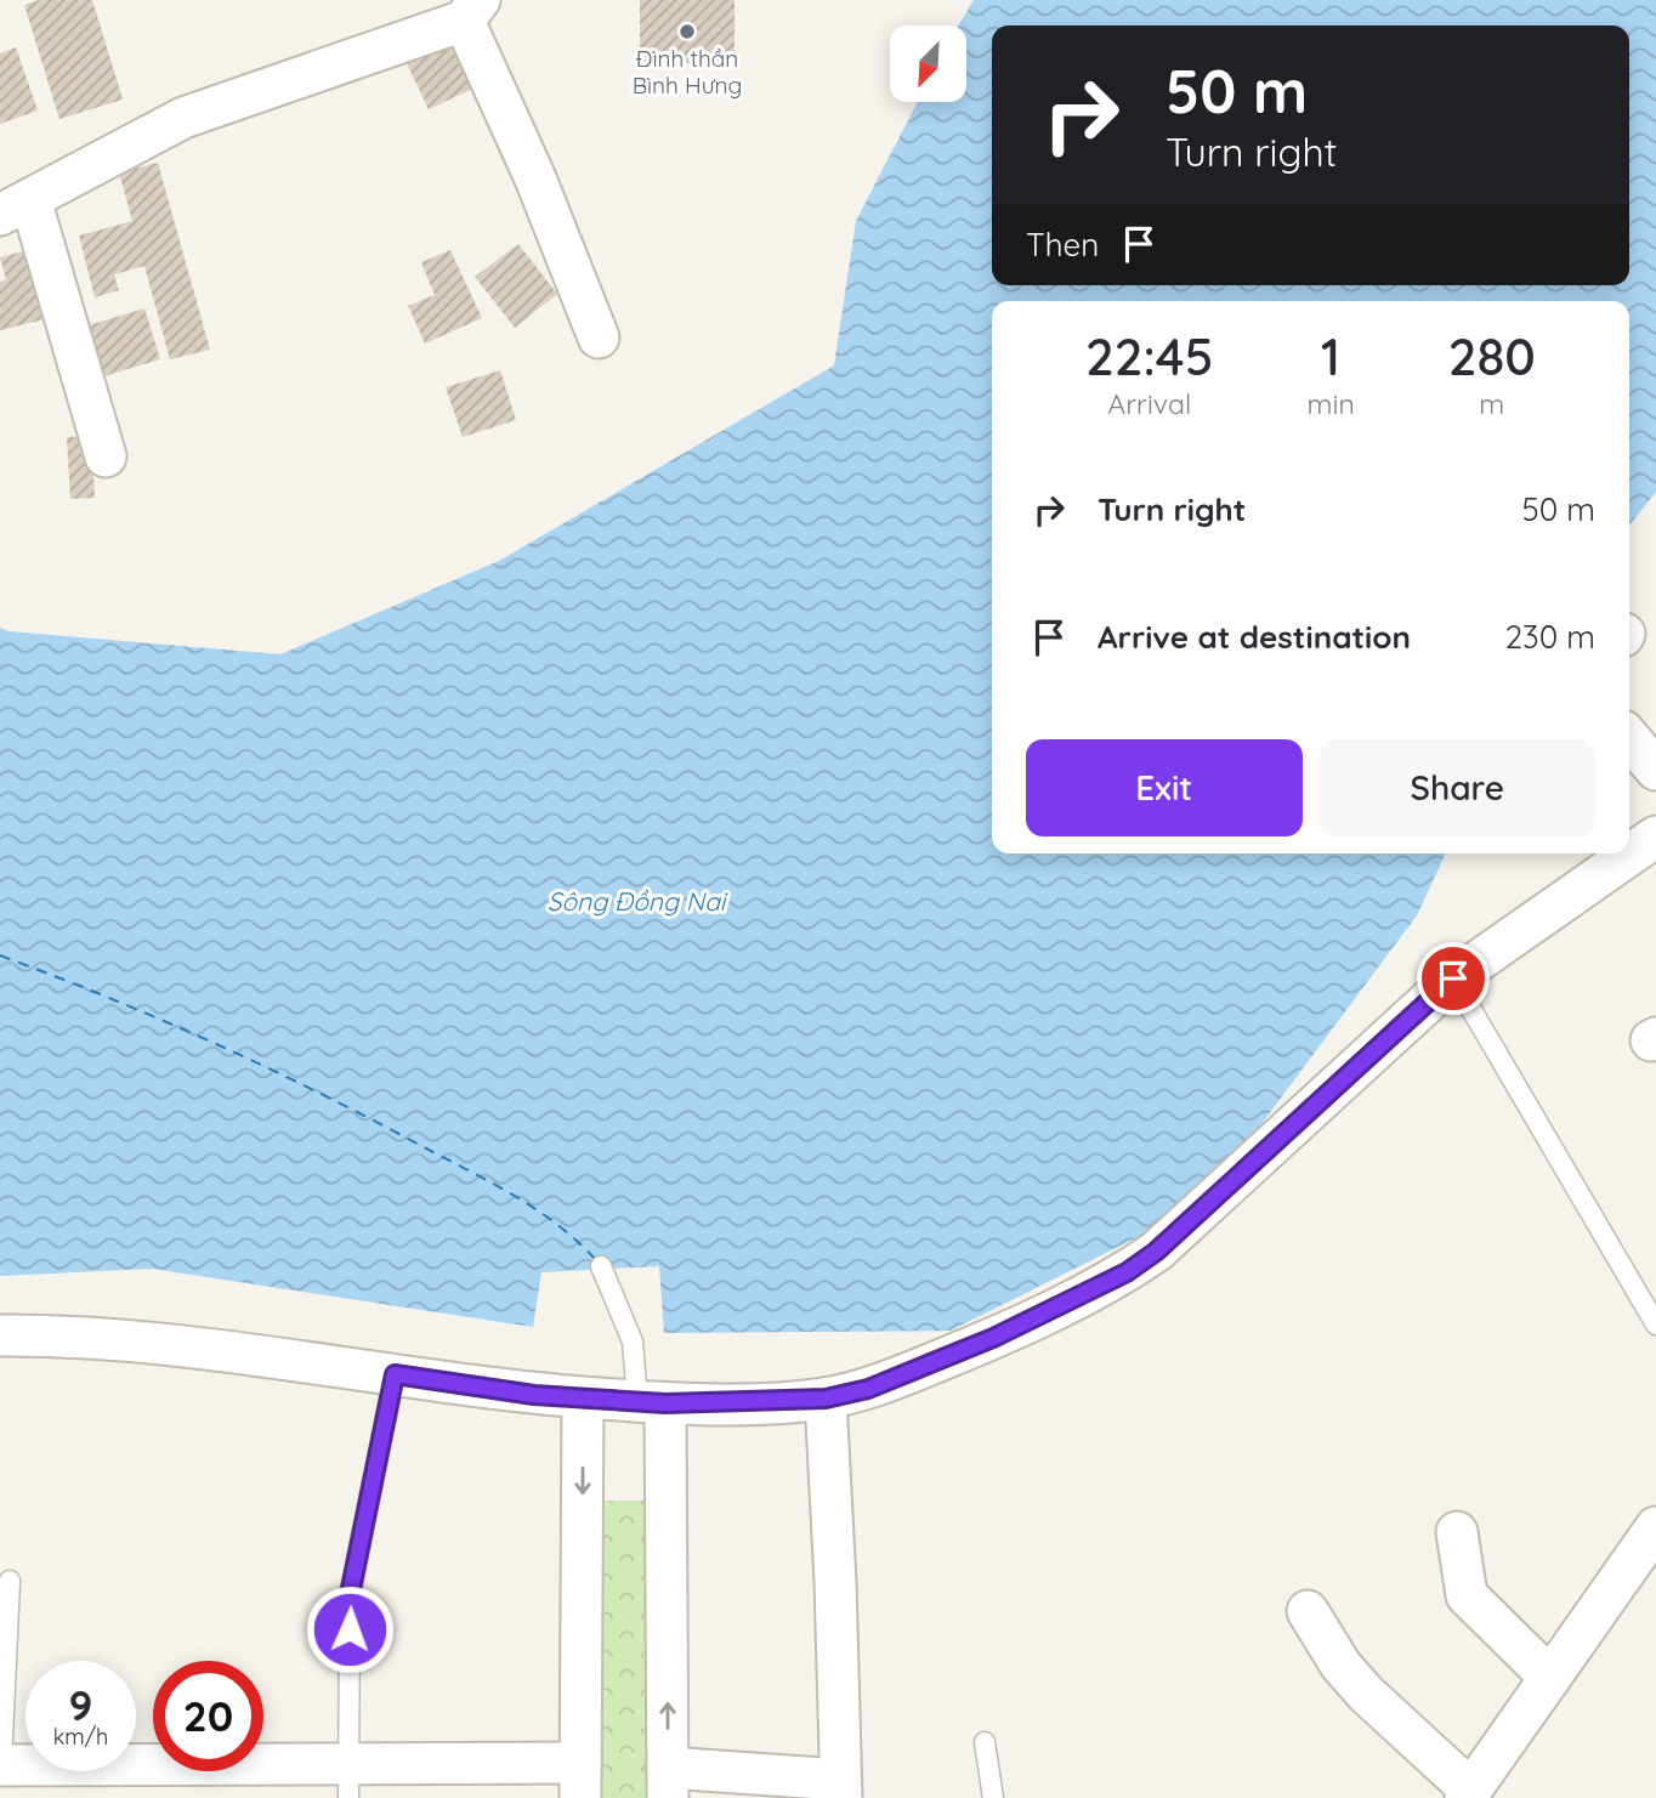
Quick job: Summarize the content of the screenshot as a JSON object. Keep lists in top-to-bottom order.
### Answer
{
  "water": ["Sông Đồng Nai"],
  "places": ["Đình thần Bình Hưng"],
  "north": "bottom left",
  "page": {
    "turn": ["50 m", "Turn right"],
    "then": "Then",
    "eta": [
      "22:45",
      "Arrival",
      "1",
      "min",
      "280",
      "m"
    ],
    "list": [
      {
        "name": "Turn right",
        "value": "50 m"
      },
      {
        "name": "Arrive at destination",
        "value": "230 m"
      }
    ],
    "buttons": ["Exit", "Share"],
    "speed": "9 km/h",
    "limit": "20"
  }
}
